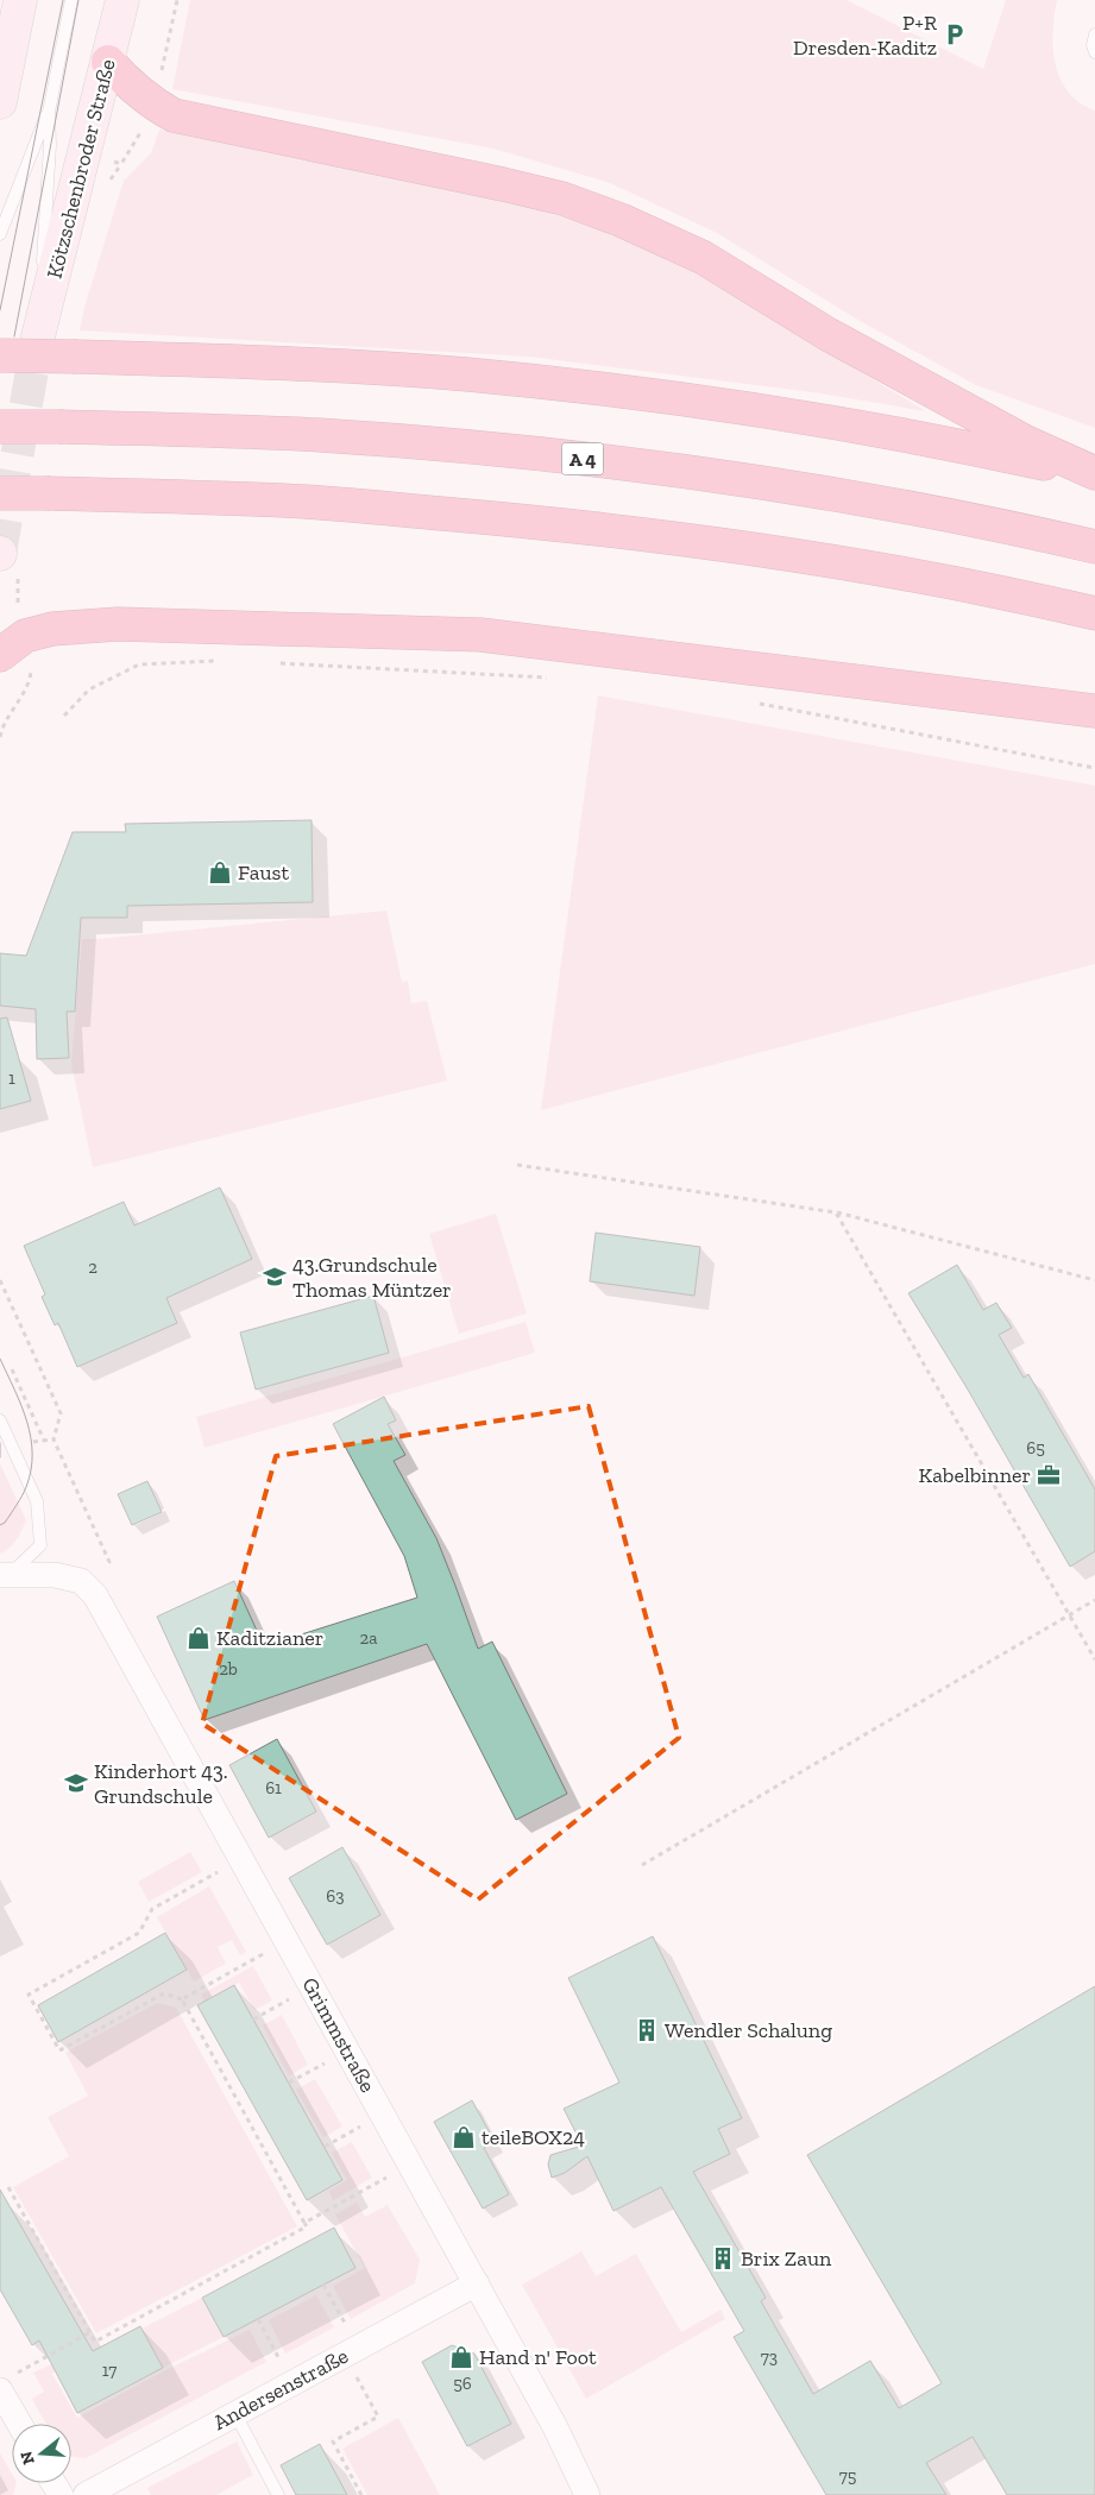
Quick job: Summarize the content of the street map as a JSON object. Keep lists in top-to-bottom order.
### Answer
{
  "streets": {
    "highway": ["A 4"],
    "main road": ["Kötzschenbroder Straße"],
    "street": ["Grimmstraße", "Andersenstraße"]
  },
  "crossings": [
    ["Grimmstraße", "Andersenstraße"]
  ],
  "places": {
    "parking": ["P+R Dresden-Kaditz"],
    "shop": [
      "Faust",
      "Kaditzianer",
      "teileBOX24",
      "Hand n' Foot"
    ],
    "school or university": ["43.Grundschule Thomas Müntzer", "Kinderhort 43. Grundschule"],
    "office": ["Kabelbinner"],
    "building": ["Wendler Schalung", "Brix Zaun"]
  },
  "house_numbers": [
    "1",
    "2",
    "65",
    "2a",
    "2b",
    "61",
    "63",
    "73",
    "17",
    "56",
    "75"
  ],
  "north": "left"
}
